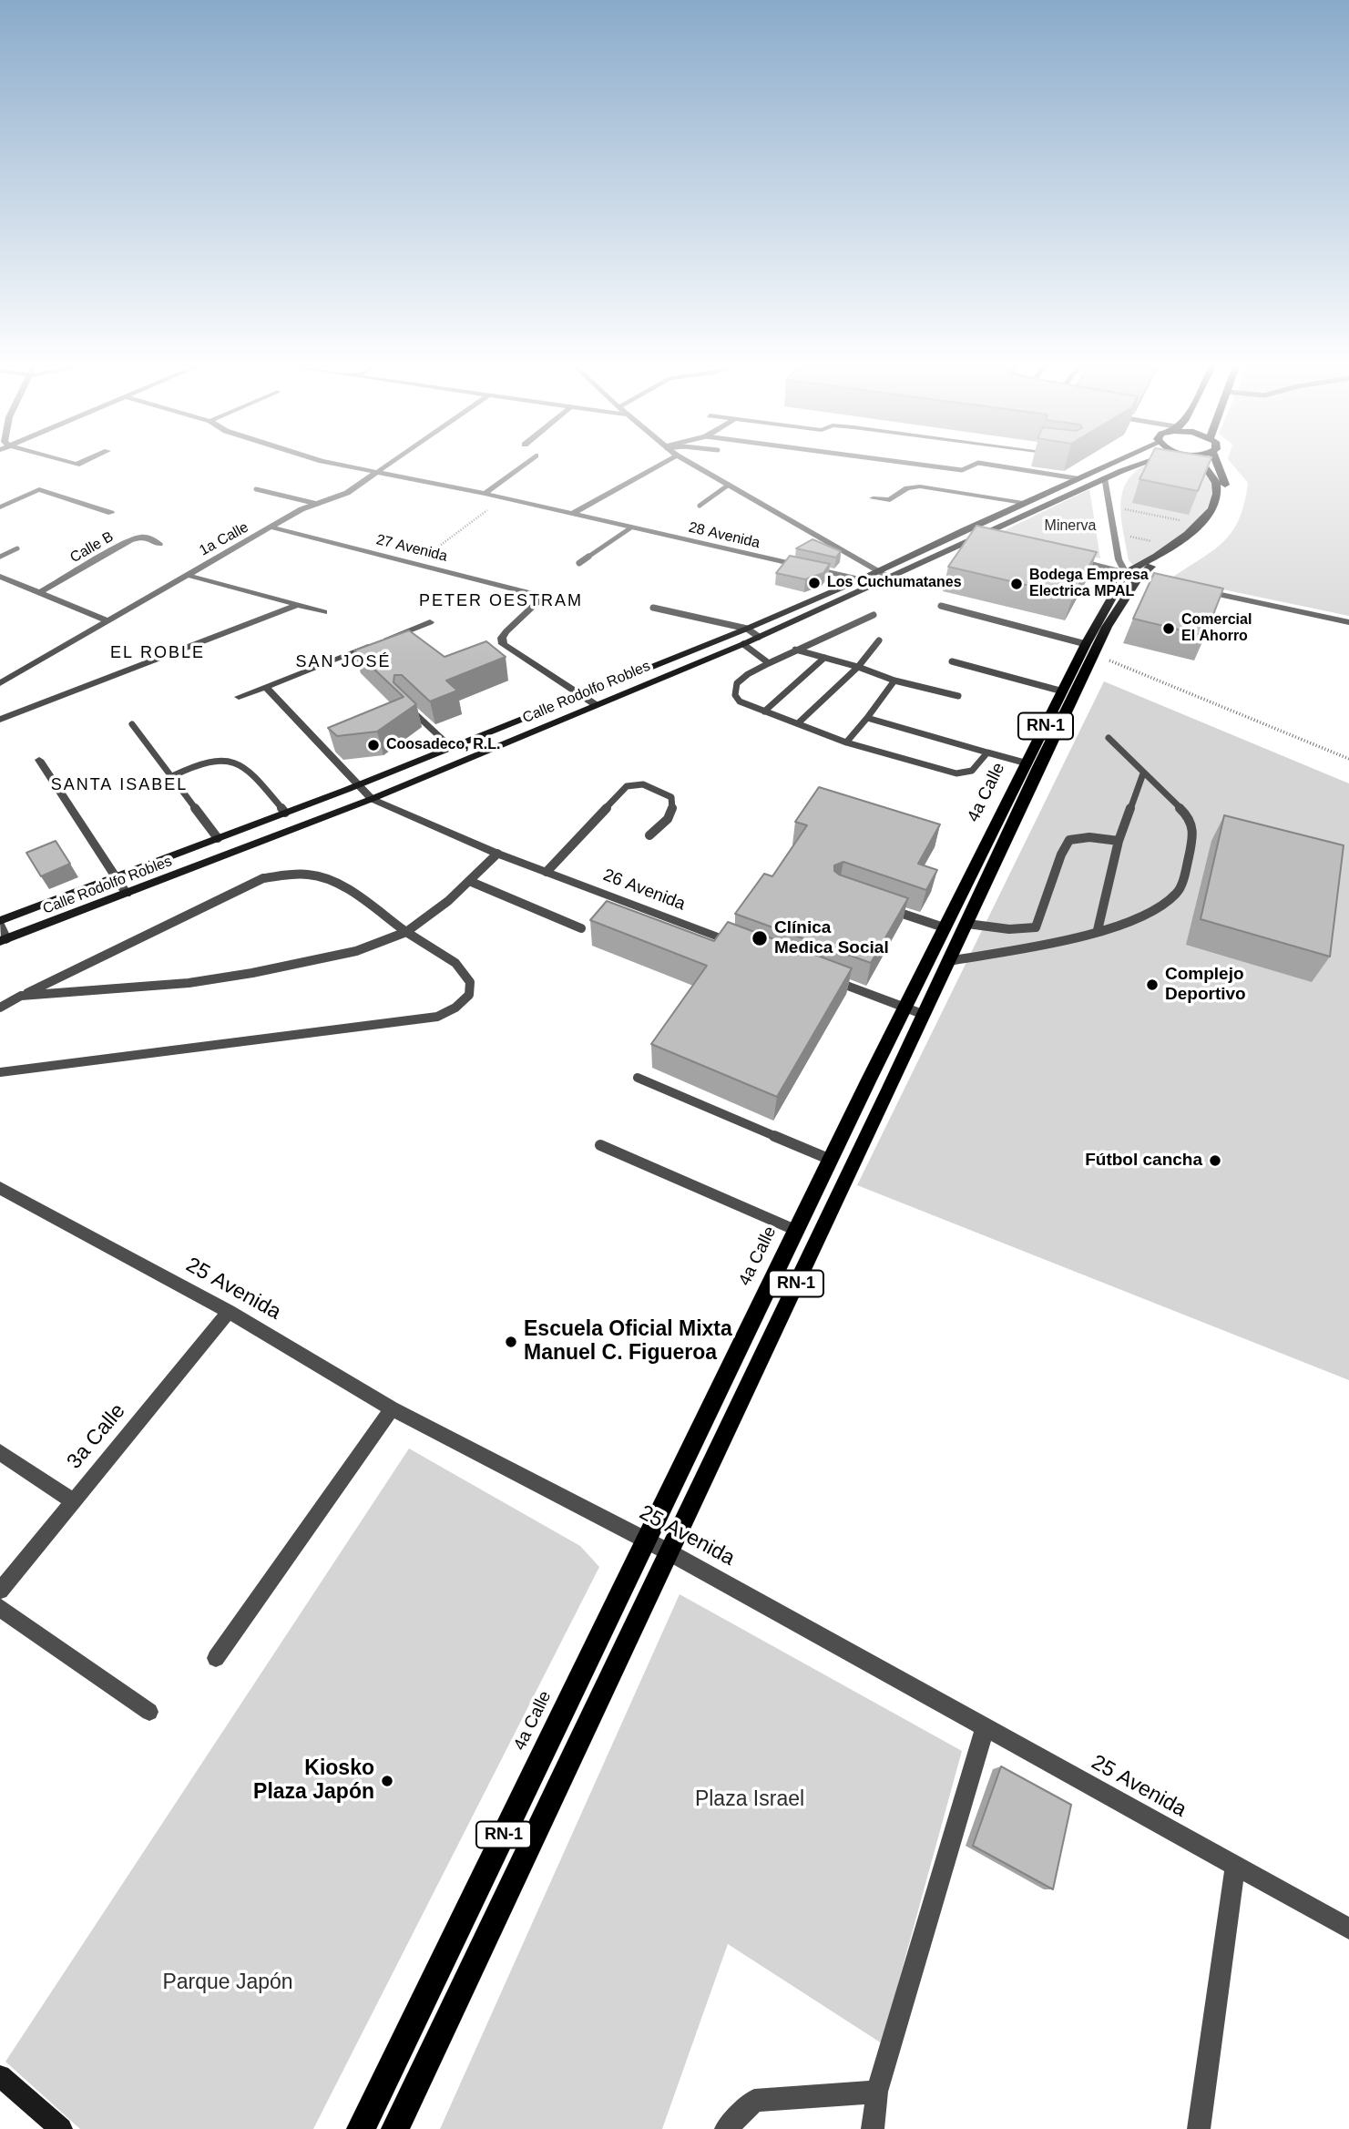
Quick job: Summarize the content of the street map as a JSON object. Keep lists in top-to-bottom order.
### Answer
{
  "streets": {
    "main road": ["Calle Rodolfo Robles", "RN-1", "4a Calle"],
    "street": [
      "28 Avenida",
      "1a Calle",
      "Calle B",
      "27 Avenida",
      "26 Avenida",
      "25 Avenida",
      "3a Calle"
    ]
  },
  "crossings": [
    ["28 Avenida", "1a Calle"],
    ["28 Avenida", "Calle Rodolfo Robles"],
    ["1a Calle", "27 Avenida"],
    ["Calle Rodolfo Robles", "26 Avenida"],
    ["4a Calle", "25 Avenida"],
    ["25 Avenida", "3a Calle"]
  ],
  "districts": [
    "PETER OESTRAM",
    "EL ROBLE",
    "SAN JOSÉ",
    "SANTA ISABEL"
  ],
  "parks": ["Minerva", "Plaza Israel", "Parque Japón"],
  "places": [
    "Los Cuchumatanes",
    "Bodega Empresa Electrica MPAL",
    "Comercial El Ahorro",
    "Coosadeco, R.L.",
    "Clínica Medica Social",
    "Complejo Deportivo",
    "Fútbol cancha",
    "Escuela Oficial Mixta Manuel C. Figueroa",
    "Kiosko Plaza Japón"
  ]
}
